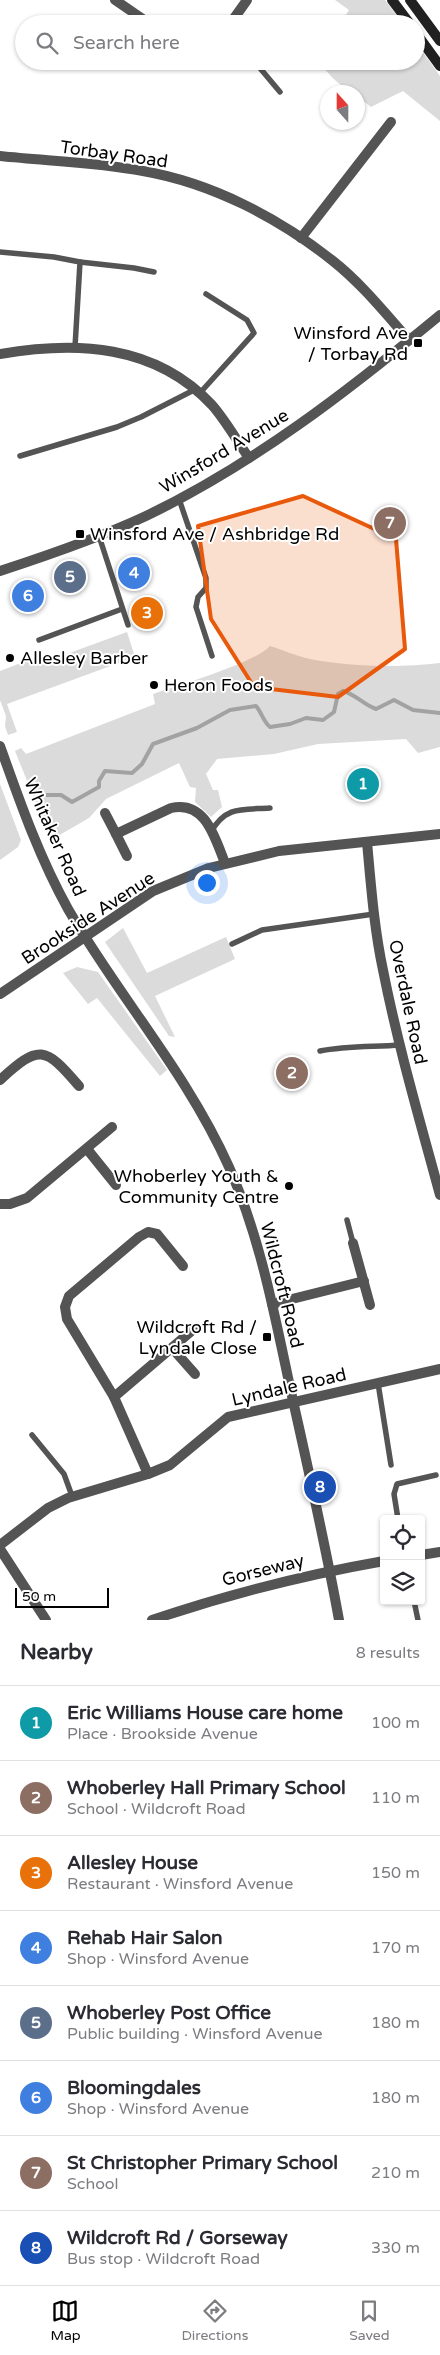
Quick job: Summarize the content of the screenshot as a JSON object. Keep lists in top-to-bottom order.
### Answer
{
  "streets": {
    "street": [
      "Torbay Road",
      "Winsford Avenue",
      "Whitaker Road",
      "Brookside Avenue",
      "Overdale Road",
      "Wildcroft Road",
      "Lyndale Road",
      "Gorseway"
    ]
  },
  "crossings": [
    ["Torbay Road", "Winsford Avenue"],
    ["Whitaker Road", "Brookside Avenue"],
    ["Whitaker Road", "Wildcroft Road"],
    ["Brookside Avenue", "Overdale Road"],
    ["Brookside Avenue", "Wildcroft Road"],
    ["Wildcroft Road", "Lyndale Road"],
    ["Wildcroft Road", "Gorseway"]
  ],
  "places": {
    "transit": ["Winsford Ave / Torbay Rd", "Winsford Ave / Ashbridge Rd", "Wildcroft Rd / Lyndale Close"],
    "other": ["Allesley Barber", "Heron Foods", "Whoberley Youth & Community Centre"]
  },
  "scale_bar": "50 m",
  "north": "top",
  "page": {
    "search": "Search here",
    "pins": [
      "7",
      "4",
      "5",
      "6",
      "3",
      "1",
      "2",
      "8"
    ],
    "scale": "50 m",
    "heading": ["Nearby", "8 results"],
    "list": [
      {
        "mark": "1",
        "name": "Eric Williams House care home",
        "note": "Place · Brookside Avenue",
        "value": "100 m"
      },
      {
        "mark": "2",
        "name": "Whoberley Hall Primary School",
        "note": "School · Wildcroft Road",
        "value": "110 m"
      },
      {
        "mark": "3",
        "name": "Allesley House",
        "note": "Restaurant · Winsford Avenue",
        "value": "150 m"
      },
      {
        "mark": "4",
        "name": "Rehab Hair Salon",
        "note": "Shop · Winsford Avenue",
        "value": "170 m"
      },
      {
        "mark": "5",
        "name": "Whoberley Post Office",
        "note": "Public building · Winsford Avenue",
        "value": "180 m"
      },
      {
        "mark": "6",
        "name": "Bloomingdales",
        "note": "Shop · Winsford Avenue",
        "value": "180 m"
      },
      {
        "mark": "7",
        "name": "St Christopher Primary School",
        "note": "School",
        "value": "210 m"
      },
      {
        "mark": "8",
        "name": "Wildcroft Rd / Gorseway",
        "note": "Bus stop · Wildcroft Road",
        "value": "330 m"
      }
    ],
    "nav": ["Map", "Directions", "Saved"]
  }
}
